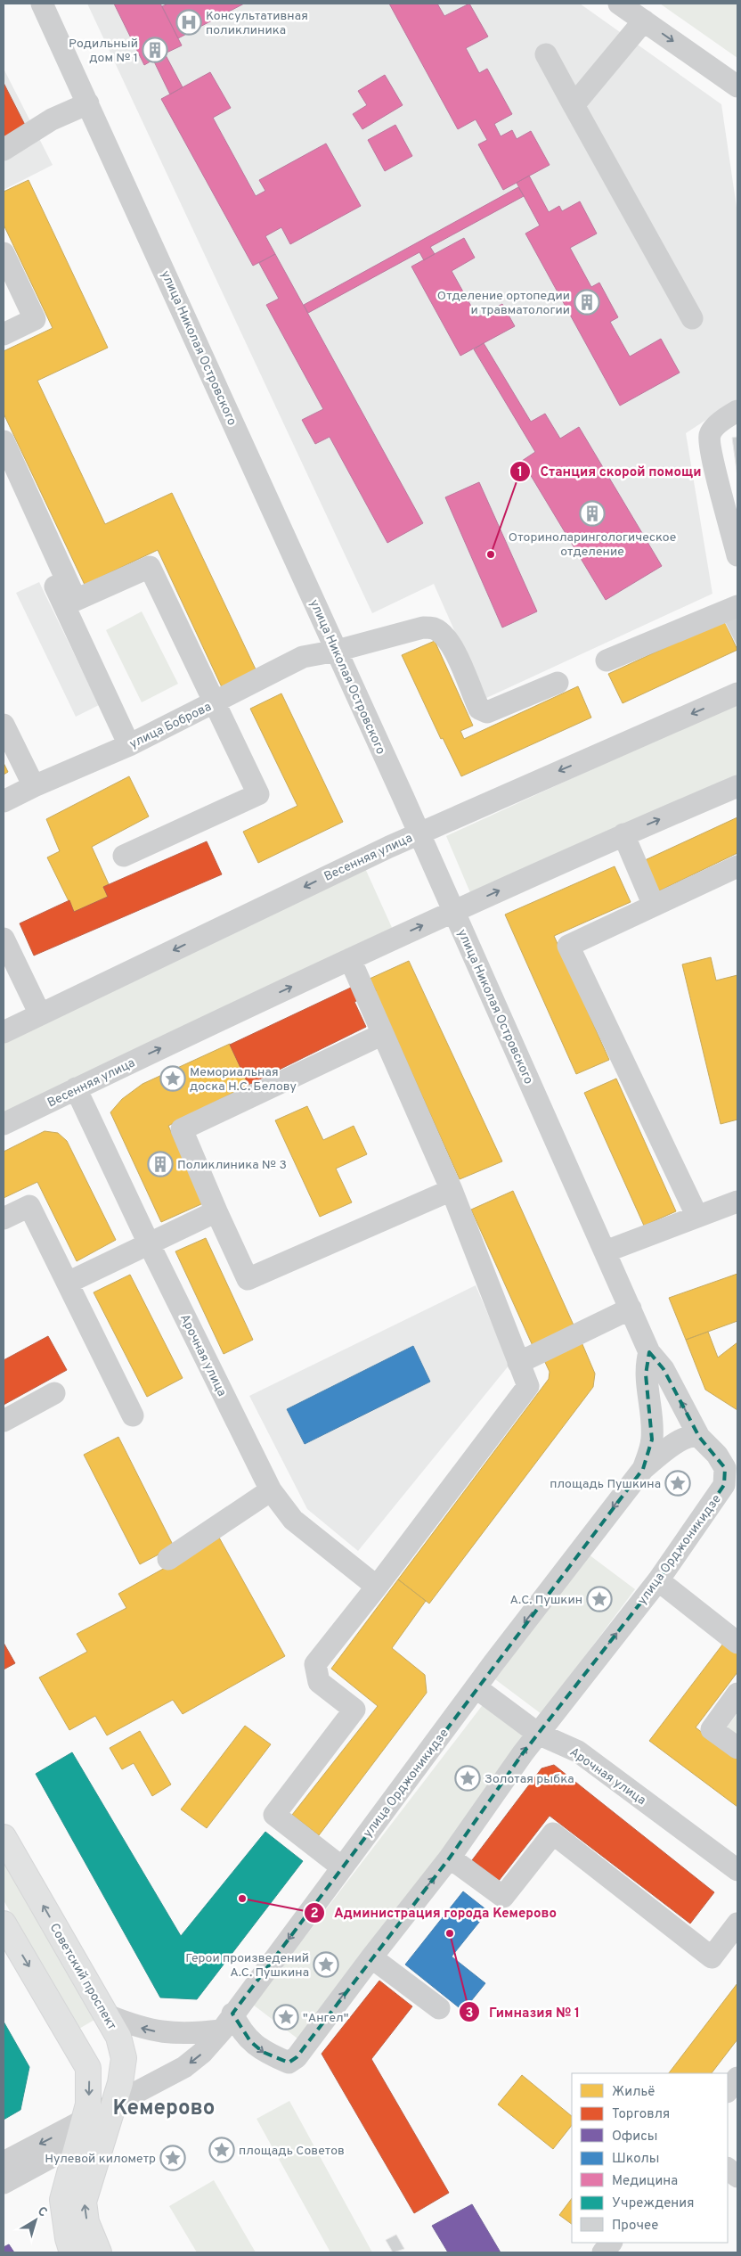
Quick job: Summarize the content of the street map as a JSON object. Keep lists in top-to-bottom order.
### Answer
{
  "streets": {
    "main road": ["Советский проспект"],
    "street": [
      "улица Николая Островского",
      "улица Боброва",
      "Весенняя улица",
      "Арочная улица",
      "улица Орджоникидзе"
    ]
  },
  "crossings": [
    ["улица Николая Островского", "улица Боброва"],
    ["улица Николая Островского", "Весенняя улица"],
    ["улица Николая Островского", "улица Орджоникидзе"],
    ["Весенняя улица", "Арочная улица"],
    ["Арочная улица", "улица Орджоникидзе"],
    ["улица Орджоникидзе", "Советский проспект"]
  ],
  "districts": ["Кемерово"],
  "places": {
    "hospital": ["Консультативная поликлиника"],
    "building": [
      "Родильный дом № 1",
      "Отделение ортопедии и травматологии",
      "Оториноларингологическое отделение",
      "Поликлиника № 3"
    ],
    "other": ["Станция скорой помощи", "Администрация города Кемерово", "Гимназия № 1"],
    "place": [
      "Мемориальная доска Н.С. Белову",
      "площадь Пушкина",
      "А.С. Пушкин",
      "Золотая рыбка",
      "Герои произведений А.С. Пушкина",
      "\"Ангел\"",
      "площадь Советов",
      "Нулевой километр"
    ]
  },
  "legend": [
    "Жильё",
    "Торговля",
    "Офисы",
    "Школы",
    "Медицина",
    "Учреждения",
    "Прочее"
  ],
  "north": "top right"
}
